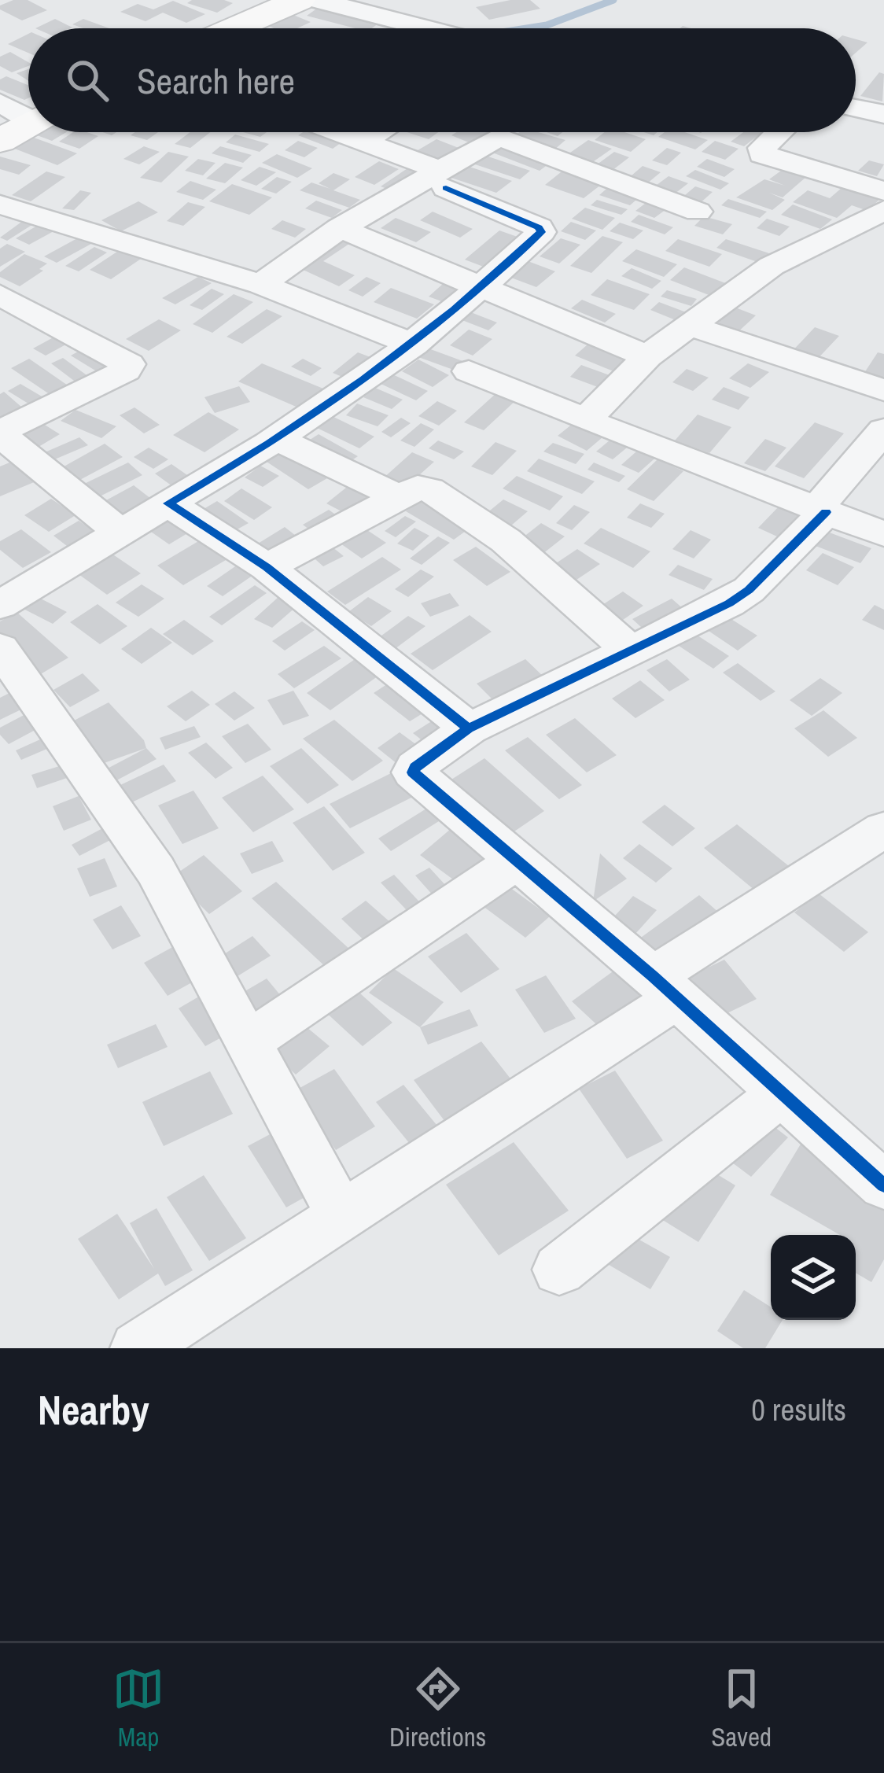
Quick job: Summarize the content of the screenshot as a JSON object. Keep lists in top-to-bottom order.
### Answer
{
  "page": {
    "search": "Search here",
    "heading": ["Nearby", "0 results"],
    "nav": ["Map", "Directions", "Saved"]
  }
}
